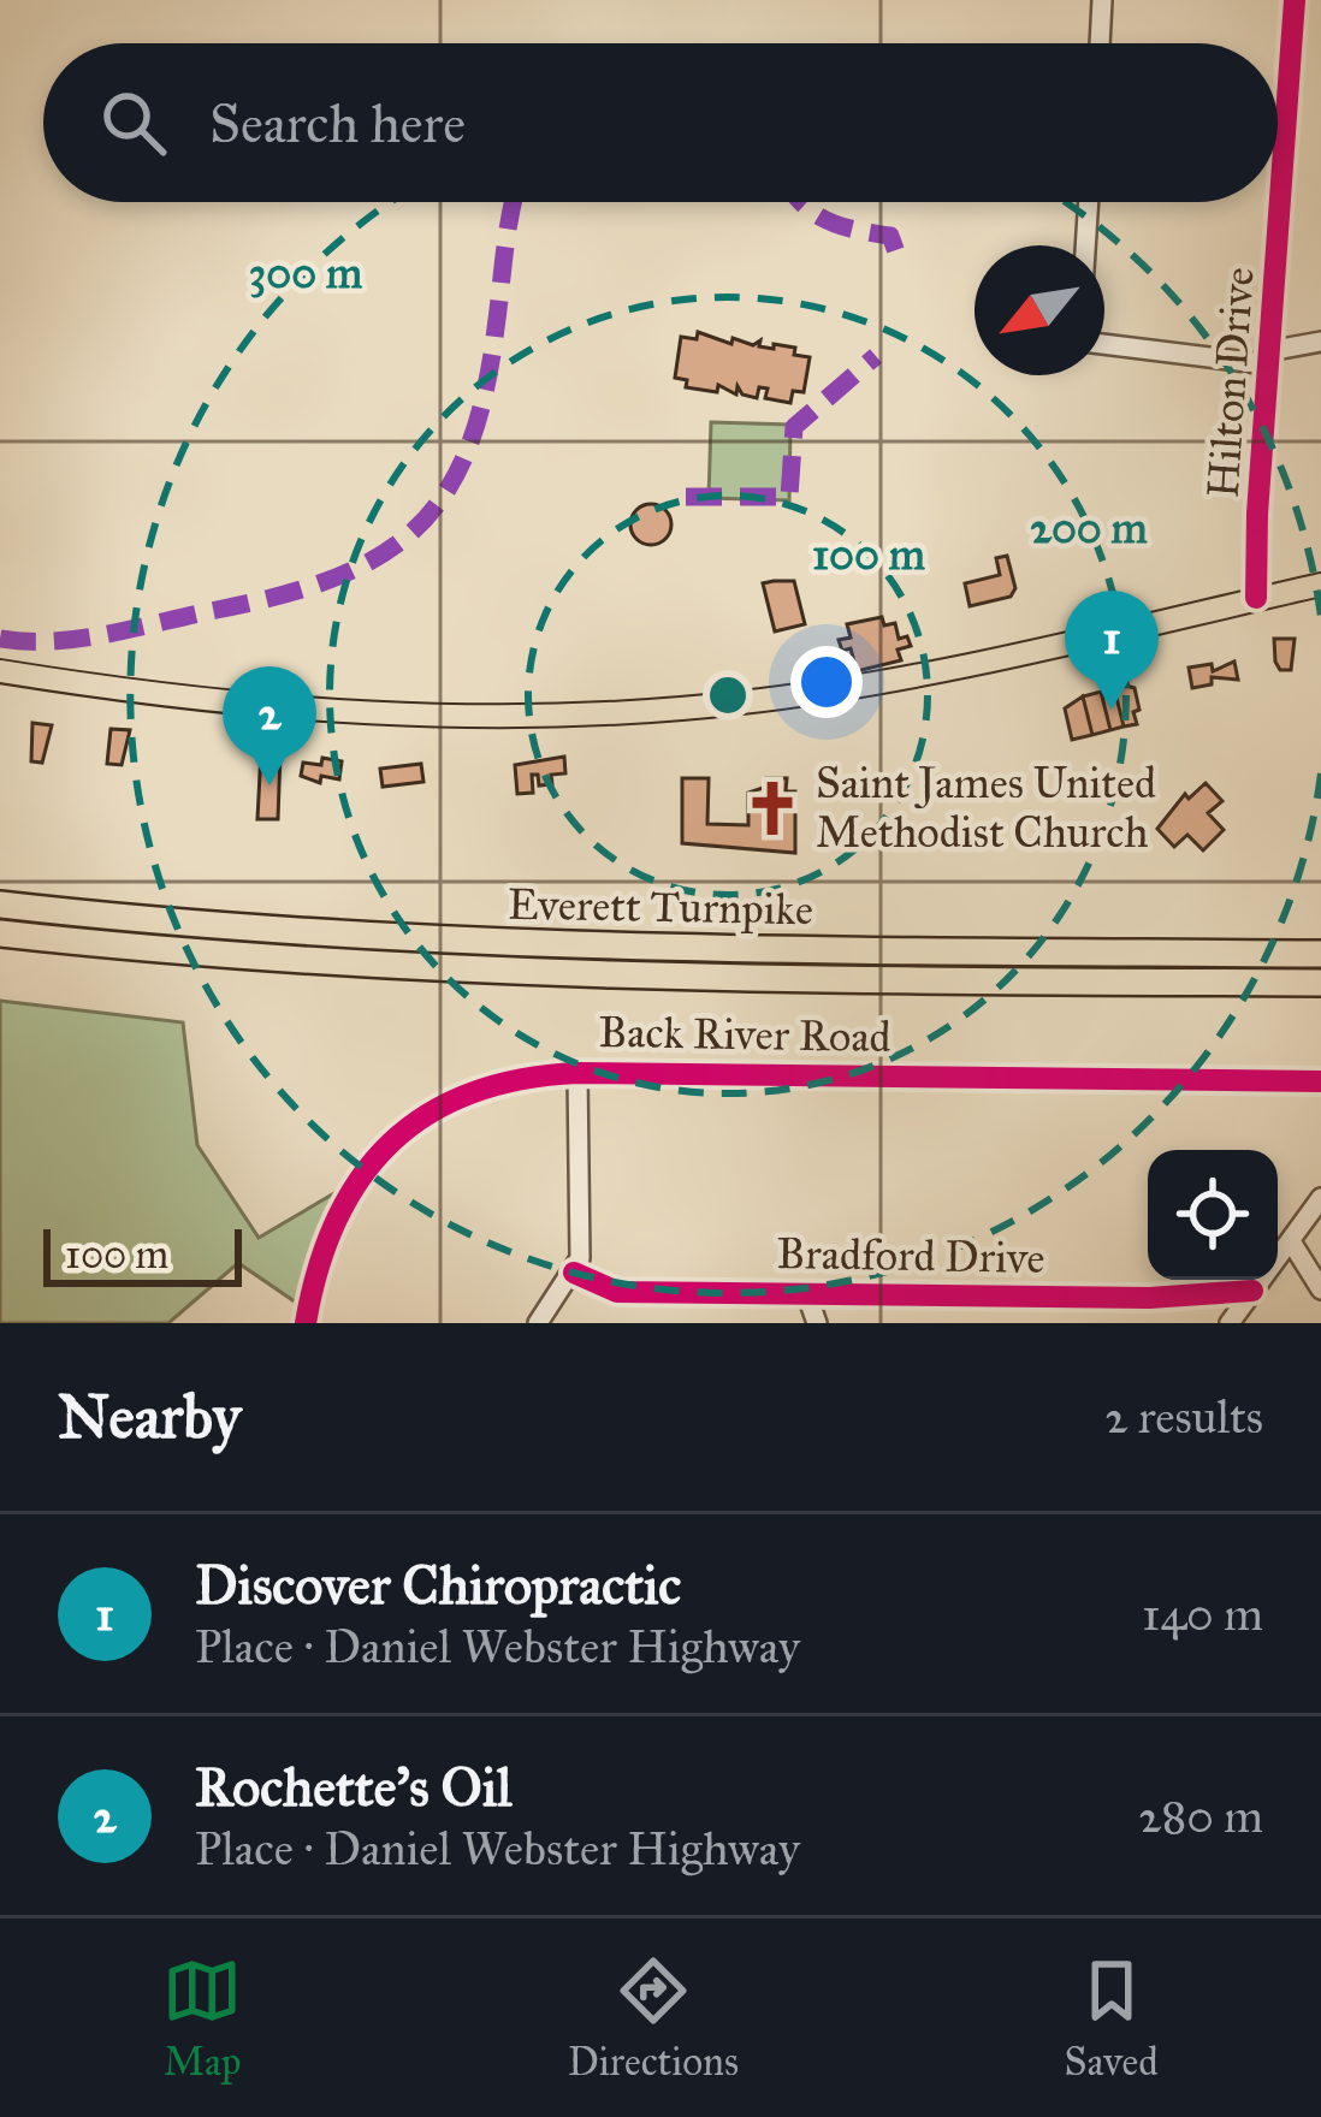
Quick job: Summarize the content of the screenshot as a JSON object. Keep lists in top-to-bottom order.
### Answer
{
  "streets": {
    "highway": ["Everett Turnpike"],
    "street": ["Hilton Drive", "Back River Road", "Bradford Drive"]
  },
  "places": {
    "church": ["Saint James United Methodist Church"]
  },
  "scale_bar": "100 m",
  "north": "bottom left",
  "page": {
    "search": "Search here",
    "pins": ["1", "2"],
    "scale": "100 m",
    "heading": ["Nearby", "2 results"],
    "list": [
      {
        "mark": "1",
        "name": "Discover Chiropractic",
        "note": "Place · Daniel Webster Highway",
        "value": "140 m"
      },
      {
        "mark": "2",
        "name": "Rochette's Oil",
        "note": "Place · Daniel Webster Highway",
        "value": "280 m"
      }
    ],
    "nav": ["Map", "Directions", "Saved"]
  },
  "rings": ["300 m", "200 m", "100 m"]
}
